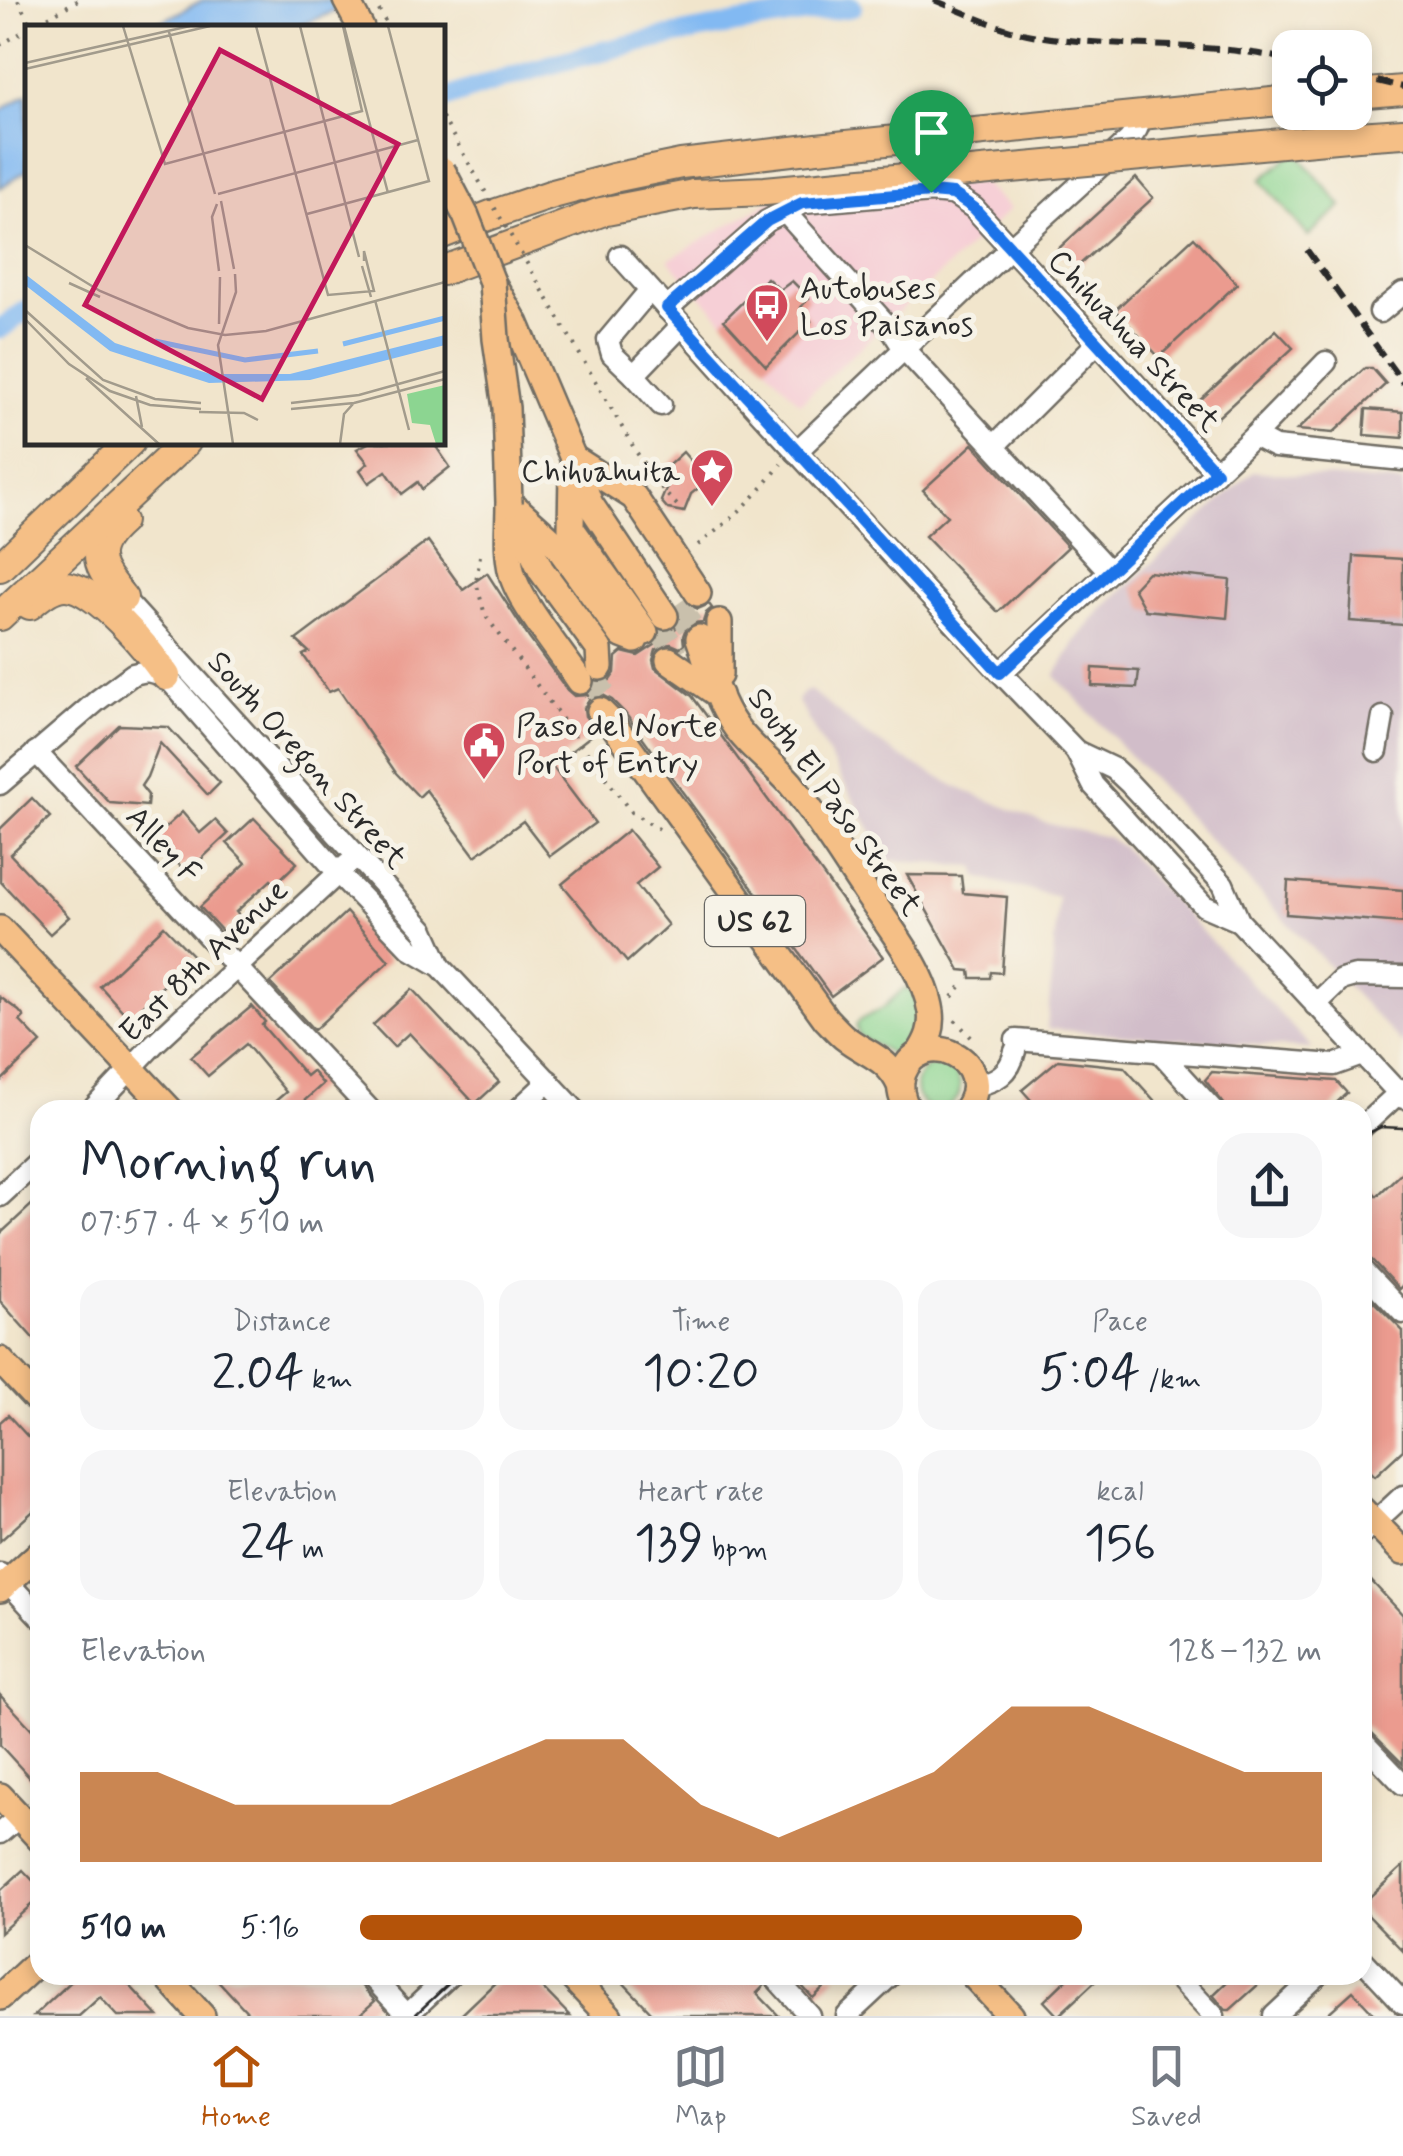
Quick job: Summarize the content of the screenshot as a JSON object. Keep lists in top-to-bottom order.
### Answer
{
  "streets": {
    "main road": ["South El Paso Street", "US 62"],
    "street": [
      "Chihuahua Street",
      "South Oregon Street",
      "Alley F",
      "East 8th Avenue"
    ]
  },
  "crossings": [
    ["South Oregon Street", "East 8th Avenue"],
    ["South El Paso Street", "US 62"],
    ["Alley F", "East 8th Avenue"]
  ],
  "places": {
    "bus stop": ["Autobuses Los Paisanos"],
    "place": ["Chihuahuita"],
    "public building": ["Paso del Norte Port of Entry"]
  },
  "page": {
    "heading": ["Morning run", "07:57 · 4 × 510 m"],
    "stats": [
      ["Distance", "2.04 km"],
      ["Time", "10:20"],
      ["Pace", "5:04 /km"],
      ["Elevation", "24 m"],
      ["Heart rate", "139 bpm"],
      ["kcal", "156"]
    ],
    "chart": ["Elevation", "128–132 m"],
    "list": [
      {
        "name": "510 m",
        "note": "5:16"
      }
    ],
    "tabs": ["Home", "Map", "Saved"]
  }
}
